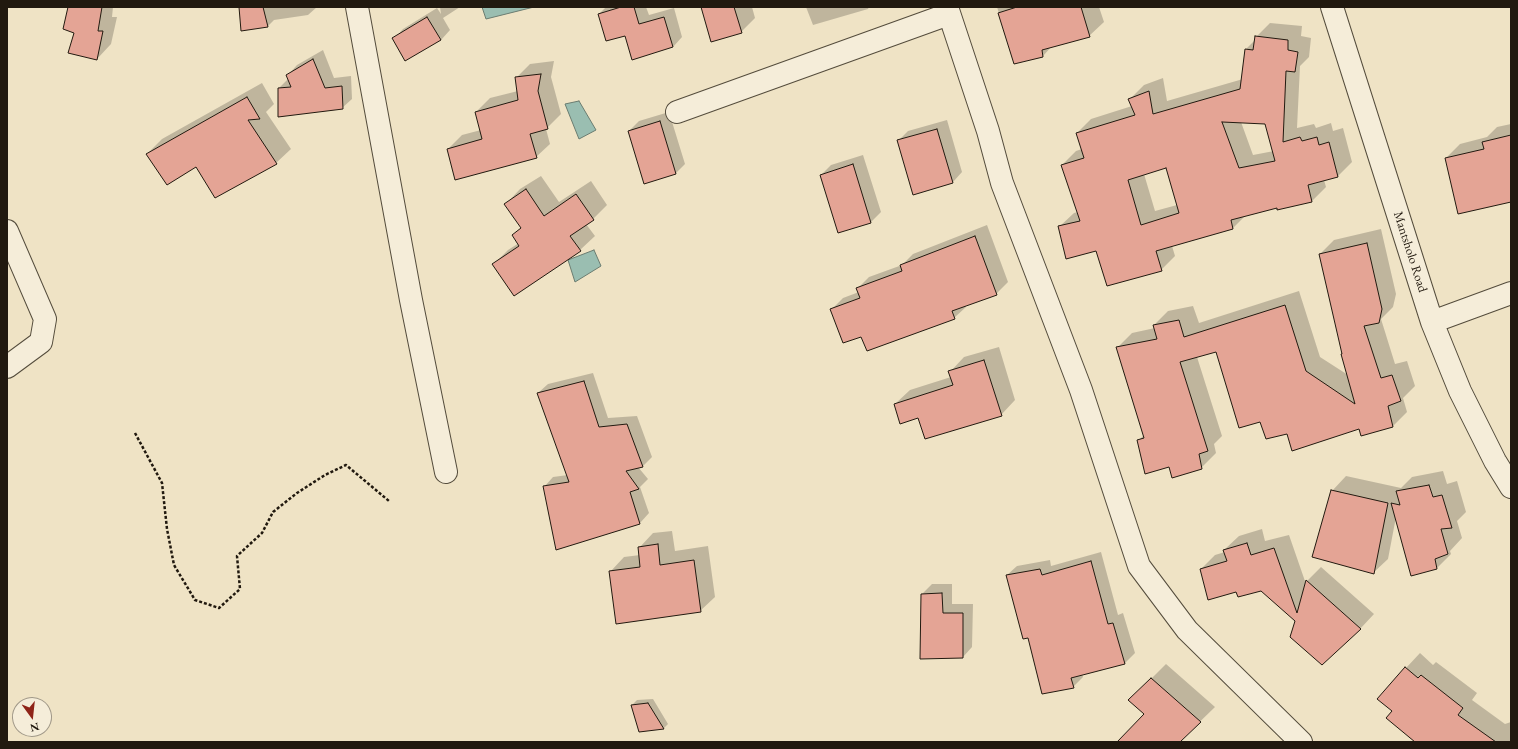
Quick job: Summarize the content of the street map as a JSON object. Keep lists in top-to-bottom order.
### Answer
{
  "streets": {
    "street": ["Mantsholo Road"]
  },
  "north": "bottom"
}
